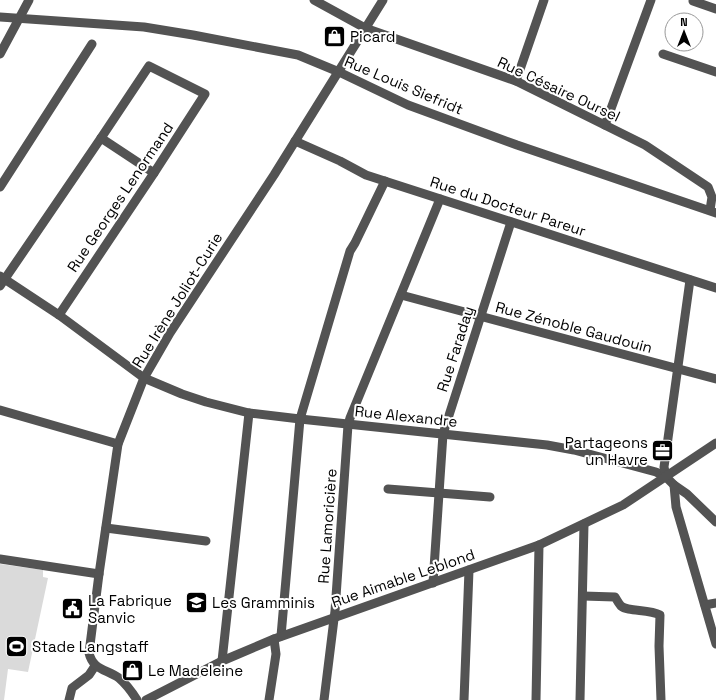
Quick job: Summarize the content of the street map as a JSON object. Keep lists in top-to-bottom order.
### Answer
{
  "streets": {
    "street": [
      "Rue Louis Siefridt",
      "Rue Césaire Oursel",
      "Rue Georges Lenormand",
      "Rue du Docteur Pareur",
      "Rue Irène Joliot-Curie",
      "Rue Zénoble Gaudouin",
      "Rue Faraday",
      "Rue Alexandre",
      "Rue Lamoricière",
      "Rue Aimable Leblond"
    ]
  },
  "crossings": [
    ["Rue Louis Siefridt", "Rue Césaire Oursel"],
    ["Rue Louis Siefridt", "Rue Irène Joliot-Curie"],
    ["Rue Césaire Oursel", "Rue Irène Joliot-Curie"],
    ["Rue Georges Lenormand", "Rue Alexandre"],
    ["Rue du Docteur Pareur", "Rue Irène Joliot-Curie"],
    ["Rue du Docteur Pareur", "Rue Faraday"],
    ["Rue du Docteur Pareur", "Rue Lamoricière"],
    ["Rue Irène Joliot-Curie", "Rue Alexandre"],
    ["Rue Zénoble Gaudouin", "Rue Faraday"],
    ["Rue Zénoble Gaudouin", "Rue Lamoricière"],
    ["Rue Faraday", "Rue Alexandre"],
    ["Rue Faraday", "Rue Aimable Leblond"],
    ["Rue Alexandre", "Rue Lamoricière"],
    ["Rue Alexandre", "Rue Aimable Leblond"],
    ["Rue Lamoricière", "Rue Aimable Leblond"]
  ],
  "places": {
    "shop": ["Picard", "Le Madeleine"],
    "office": ["Partageons un Havre"],
    "school or university": ["Les Gramminis"],
    "public building": ["La Fabrique Sanvic"],
    "sports": ["Stade Langstaff"]
  },
  "north": "top"
}
